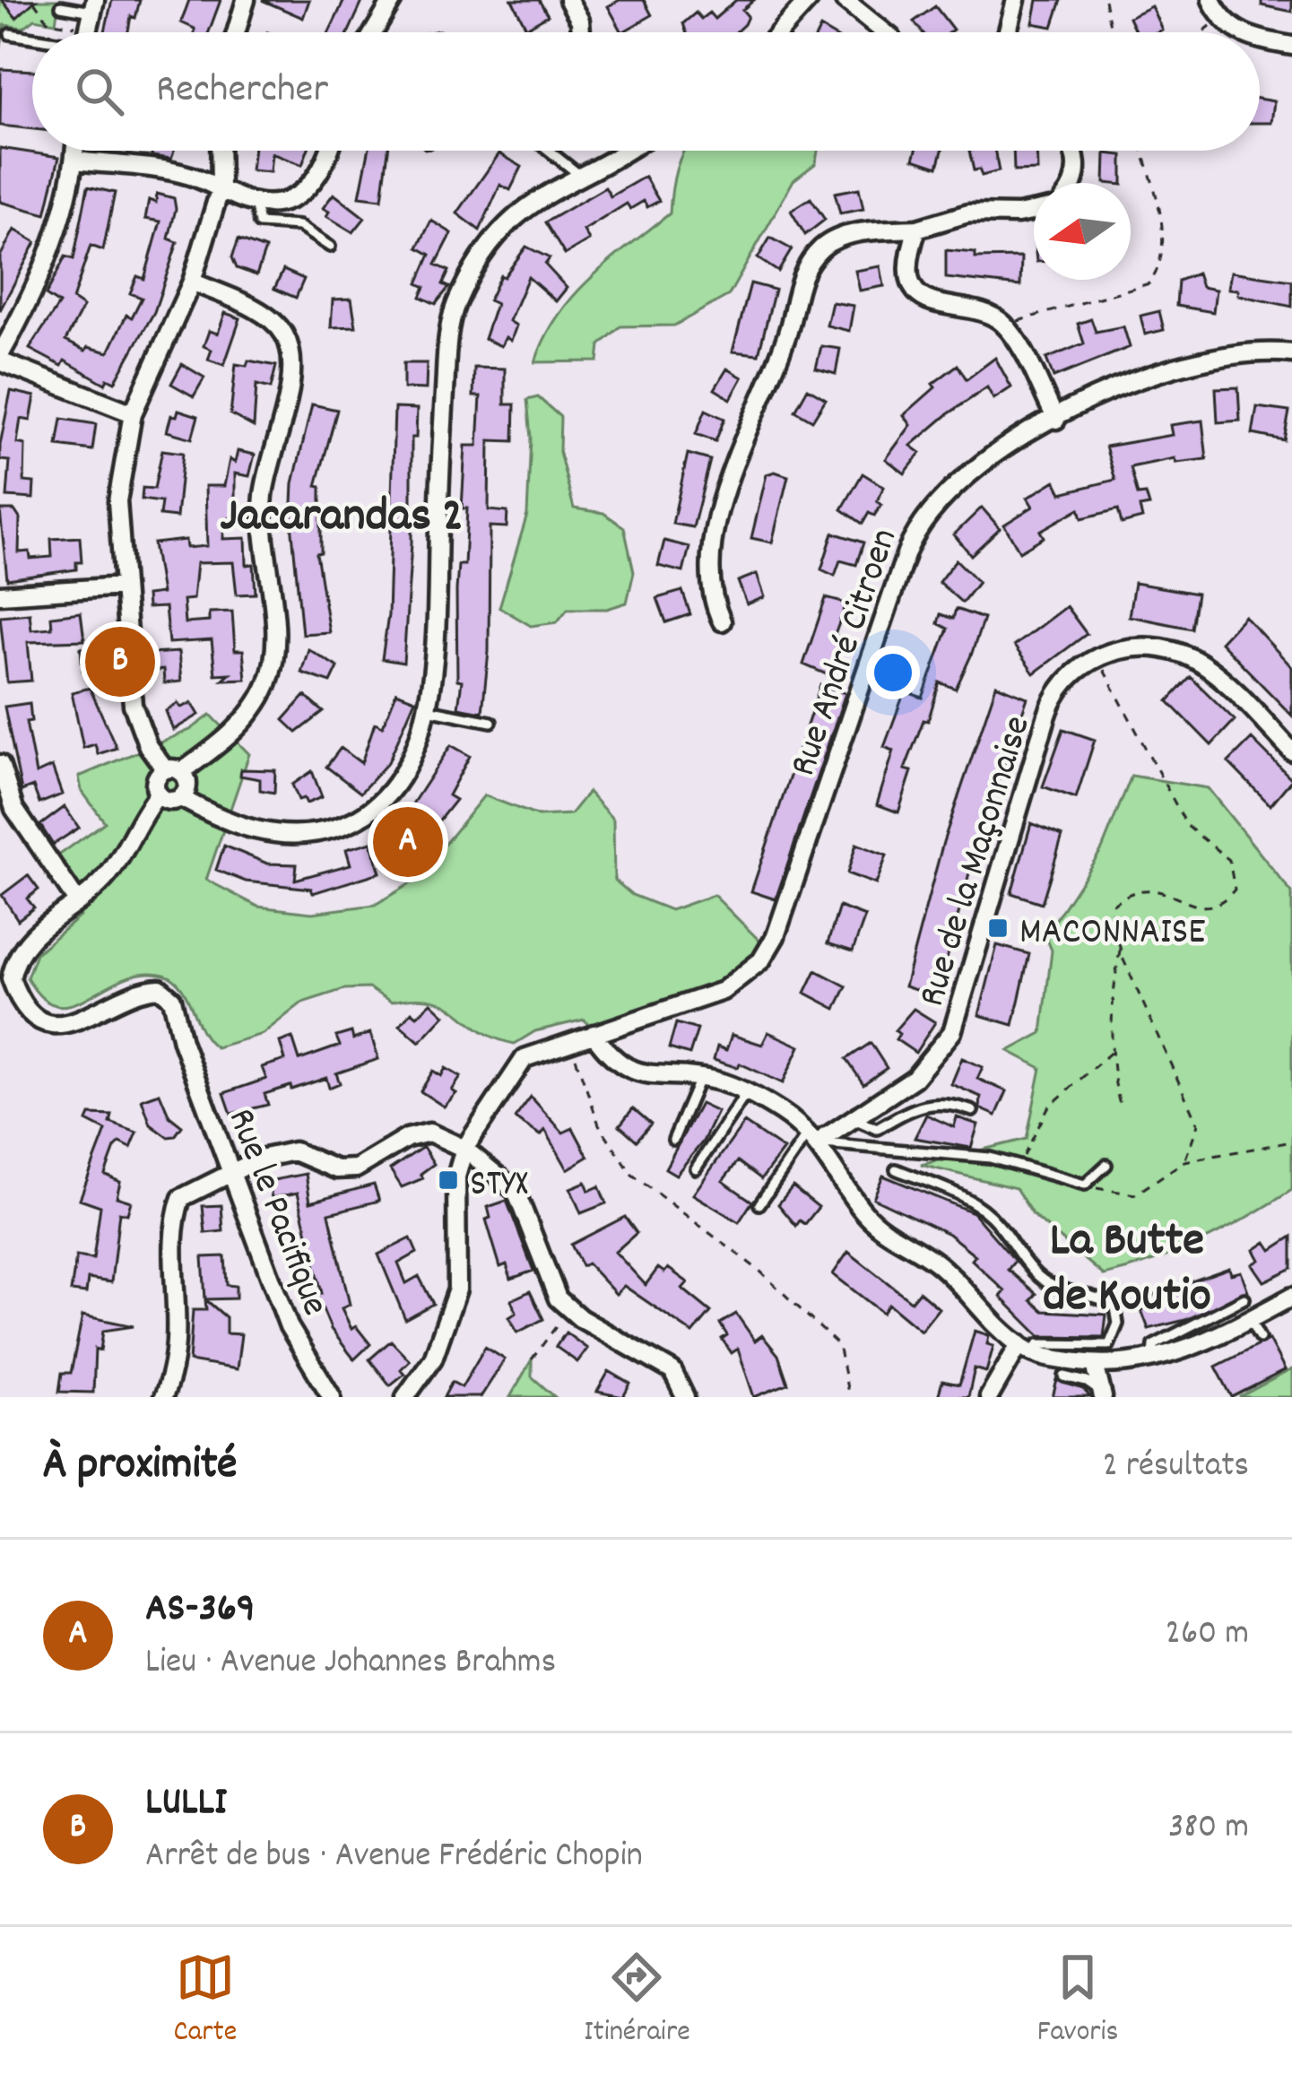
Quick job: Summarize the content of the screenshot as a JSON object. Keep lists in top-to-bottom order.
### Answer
{
  "streets": {
    "street": ["Rue André Citroen", "Rue de la Maçonnaise", "Rue le Pacifique"]
  },
  "districts": ["Jacarandas 2", "La Butte de Koutio"],
  "places": {
    "transit": ["MACONNAISE", "STYX"]
  },
  "north": "left",
  "page": {
    "search": "Rechercher",
    "pins": ["B", "A"],
    "heading": ["À proximité", "2 résultats"],
    "list": [
      {
        "mark": "A",
        "name": "AS-369",
        "note": "Lieu · Avenue Johannes Brahms",
        "value": "260 m"
      },
      {
        "mark": "B",
        "name": "LULLI",
        "note": "Arrêt de bus · Avenue Frédéric Chopin",
        "value": "380 m"
      }
    ],
    "nav": ["Carte", "Itinéraire", "Favoris"]
  }
}
